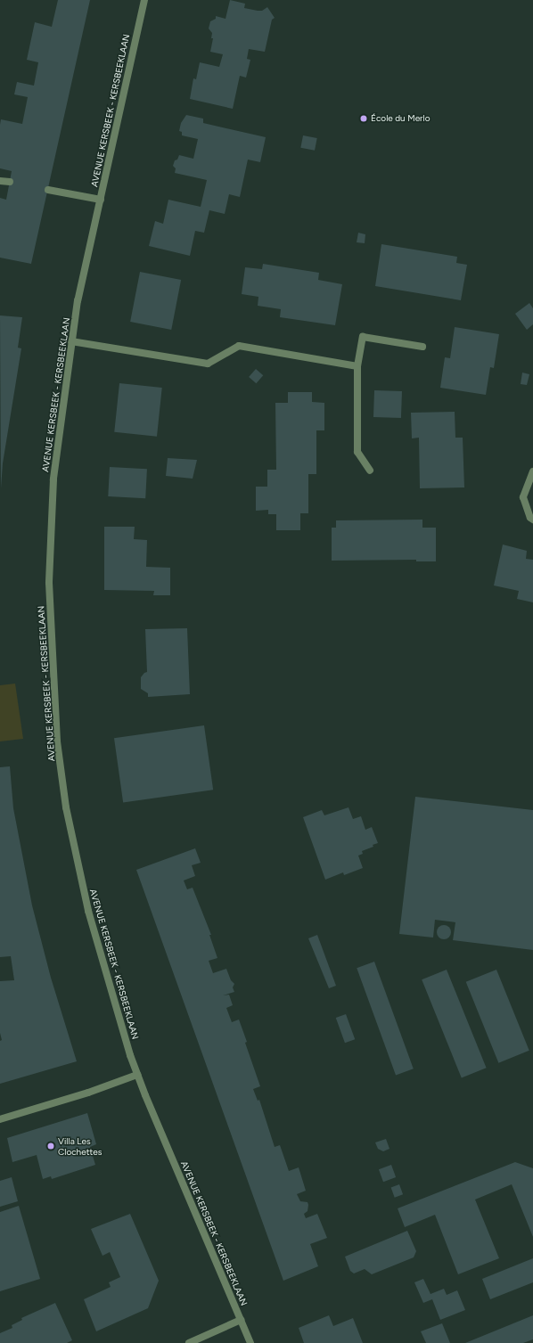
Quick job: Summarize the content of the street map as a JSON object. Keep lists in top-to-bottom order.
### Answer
{
  "streets": {
    "street": ["AVENUE KERSBEEK - KERSBEEKLAAN"]
  },
  "places": ["École du Merlo", "Villa Les Clochettes"]
}
